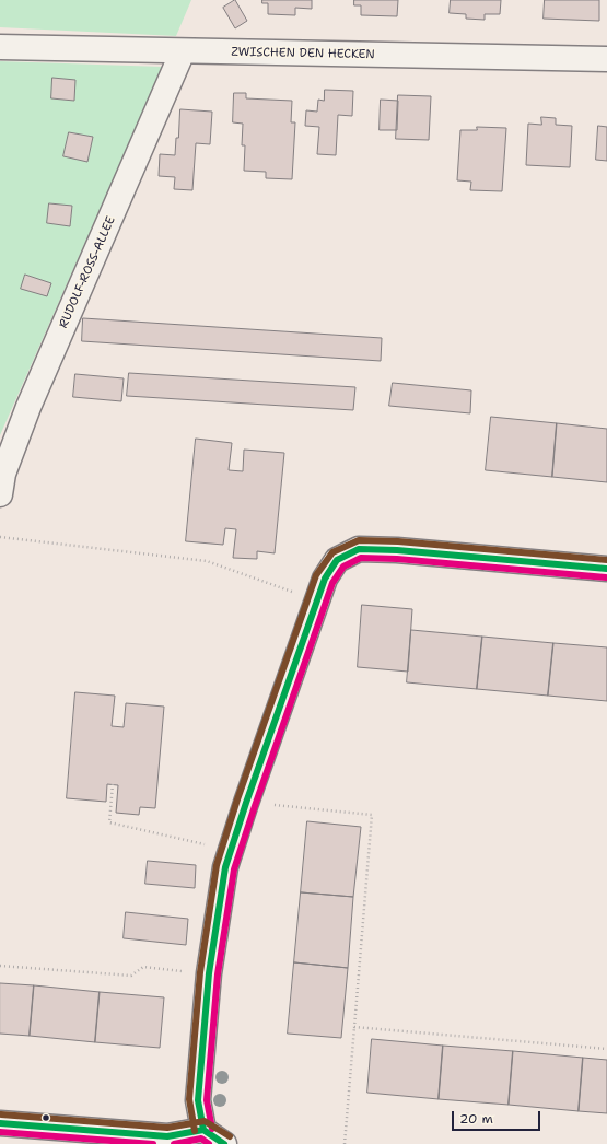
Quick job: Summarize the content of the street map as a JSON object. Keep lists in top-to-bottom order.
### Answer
{
  "streets": {
    "street": ["ZWISCHEN DEN HECKEN", "RUDOLF-ROSS-ALLEE"]
  },
  "crossings": [
    ["ZWISCHEN DEN HECKEN", "RUDOLF-ROSS-ALLEE"]
  ],
  "scale_bar": "20 m"
}
